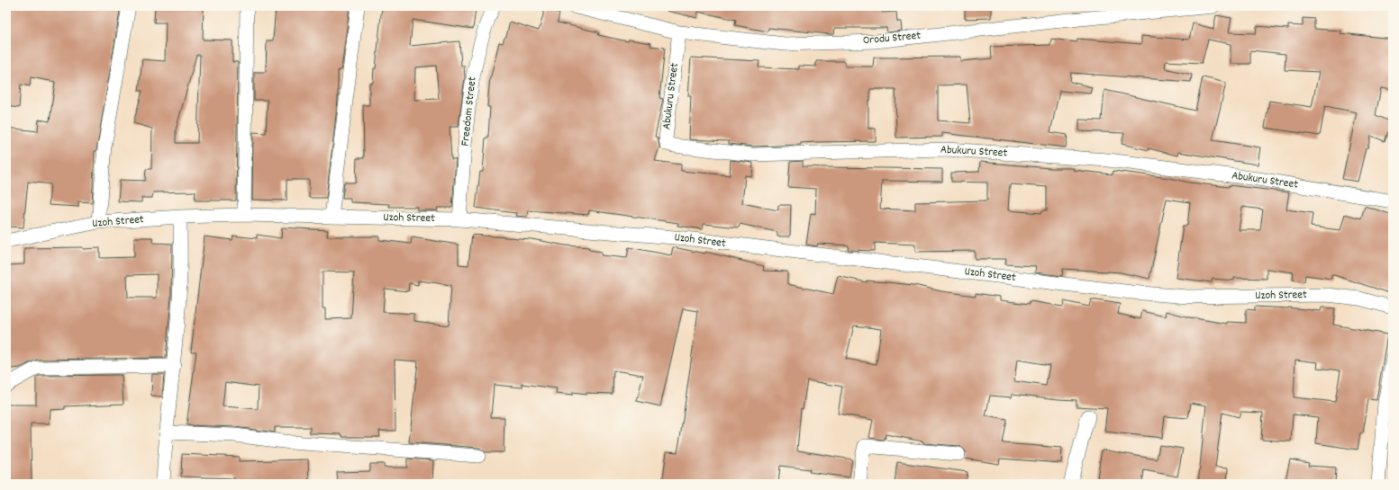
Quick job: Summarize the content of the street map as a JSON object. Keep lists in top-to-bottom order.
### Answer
{
  "streets": {
    "street": [
      "Orodu Street",
      "Abukuru Street",
      "Freedom Street",
      "Uzoh Street"
    ]
  },
  "crossings": [
    ["Orodu Street", "Abukuru Street"],
    ["Freedom Street", "Uzoh Street"]
  ]
}
